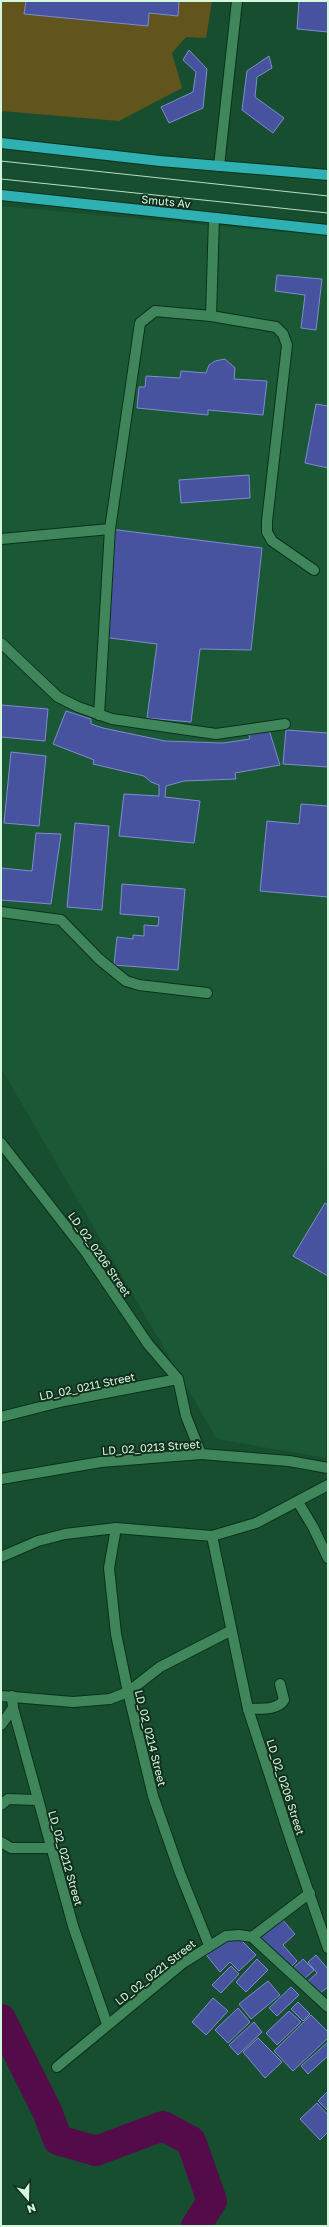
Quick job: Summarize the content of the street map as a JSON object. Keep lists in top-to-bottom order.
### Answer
{
  "streets": {
    "main road": ["Smuts Av"],
    "street": [
      "LD_02_0206 Street",
      "LD_02_0211 Street",
      "LD_02_0213 Street",
      "LD_02_0214 Street",
      "LD_02_0212 Street",
      "LD_02_0221 Street"
    ]
  },
  "crossings": [
    ["LD_02_0206 Street", "LD_02_0211 Street"],
    ["LD_02_0214 Street", "LD_02_0221 Street"],
    ["LD_02_0212 Street", "LD_02_0221 Street"]
  ],
  "north": "bottom"
}
